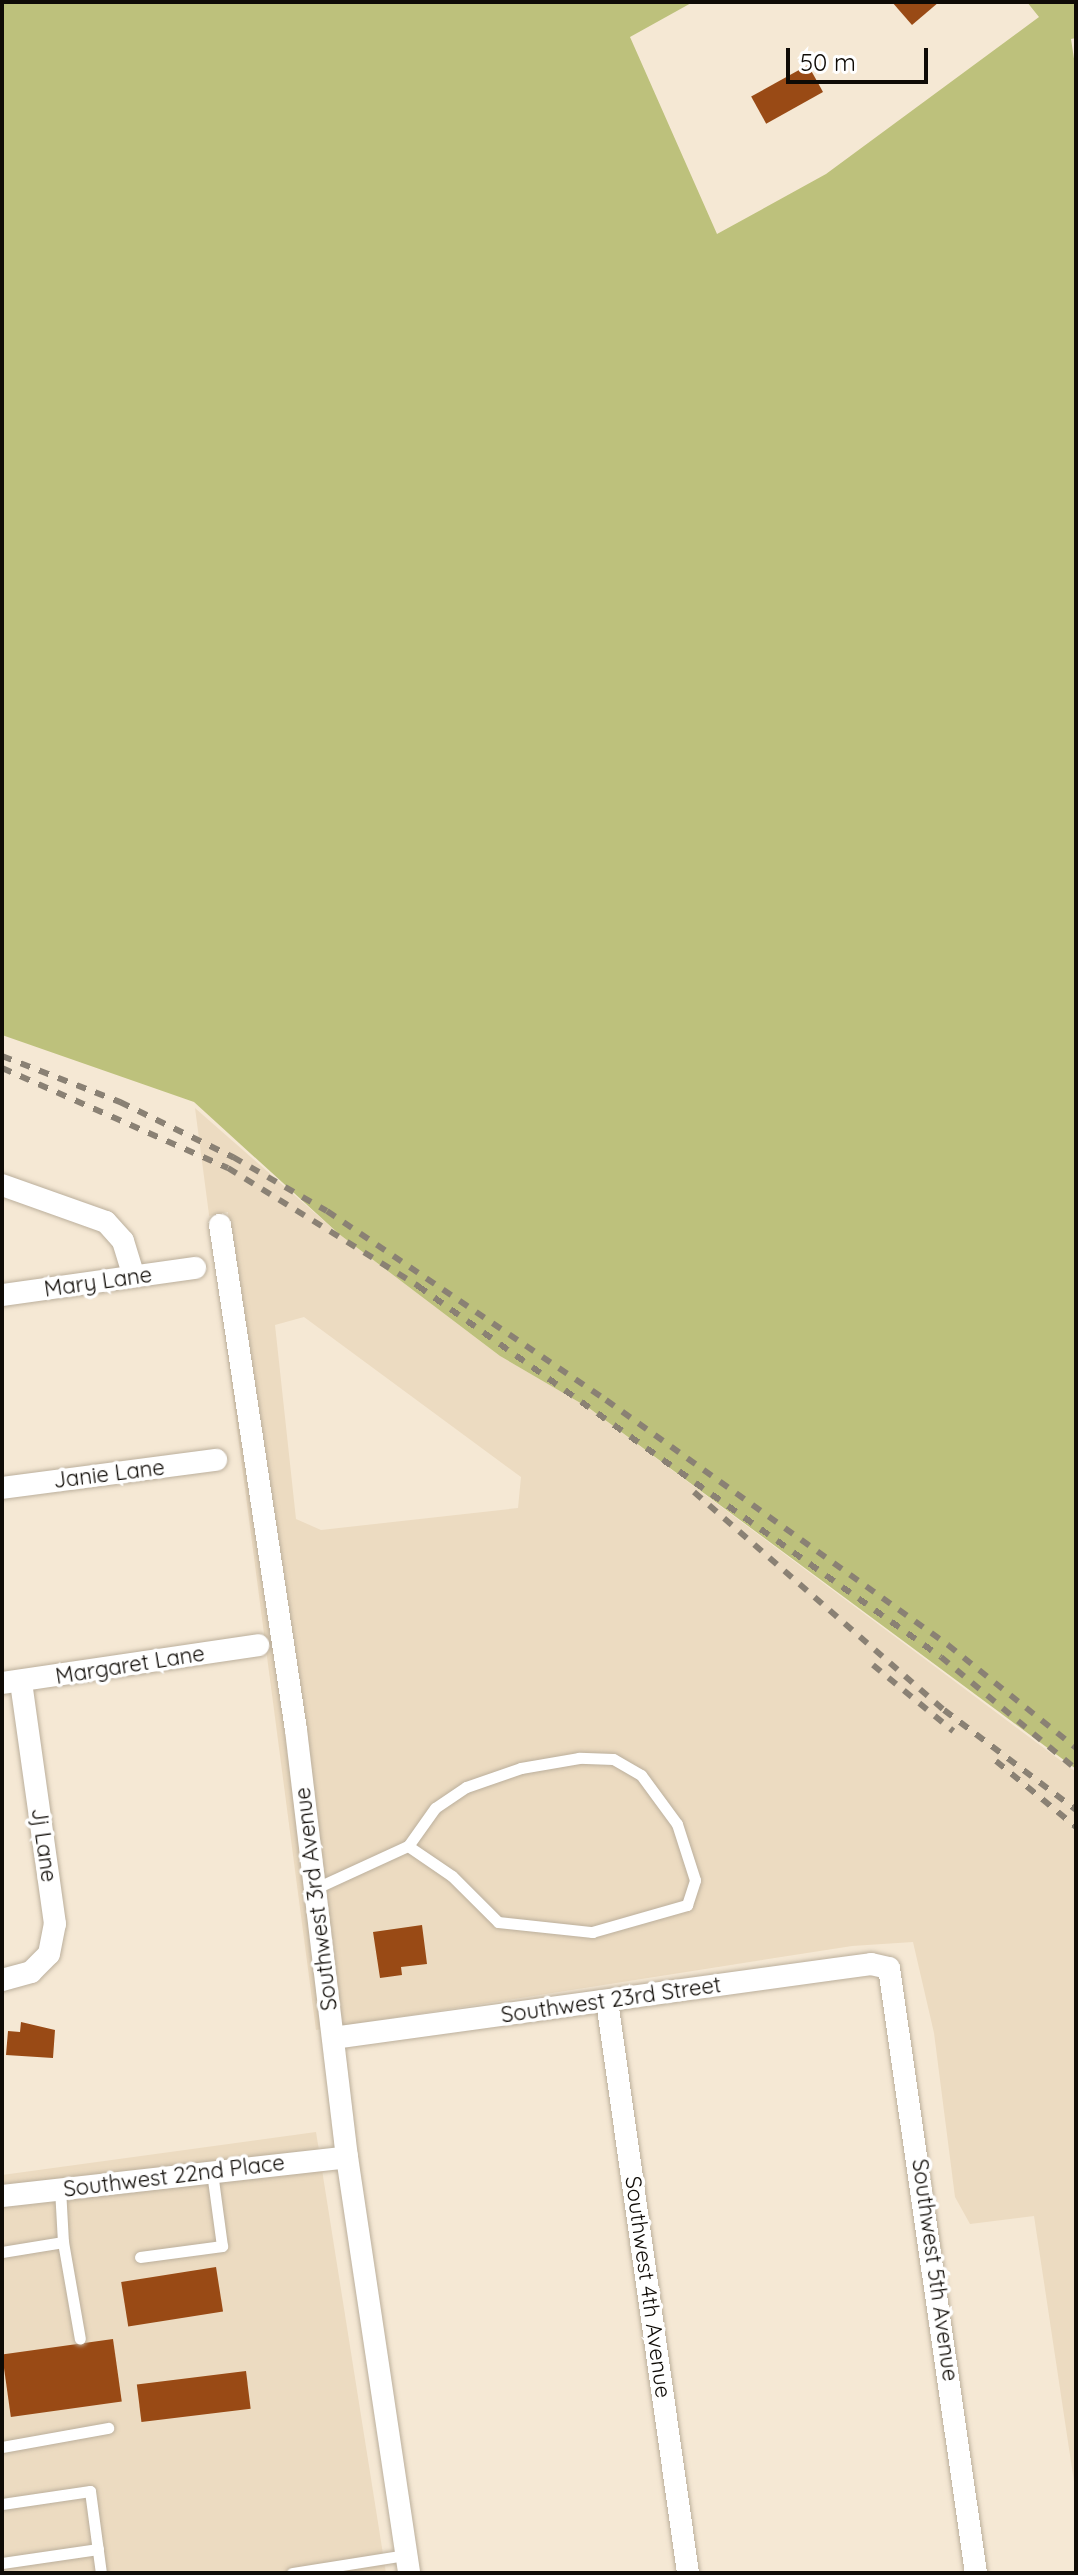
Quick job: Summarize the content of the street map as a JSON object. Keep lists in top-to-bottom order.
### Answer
{
  "streets": {
    "street": [
      "Mary Lane",
      "Janie Lane",
      "Margaret Lane",
      "Jj Lane",
      "Southwest 3rd Avenue",
      "Southwest 23rd Street",
      "Southwest 22nd Place",
      "Southwest 5th Avenue",
      "Southwest 4th Avenue"
    ]
  },
  "crossings": [
    ["Margaret Lane", "Jj Lane"],
    ["Southwest 3rd Avenue", "Southwest 23rd Street"],
    ["Southwest 3rd Avenue", "Southwest 22nd Place"],
    ["Southwest 23rd Street", "Southwest 5th Avenue"],
    ["Southwest 23rd Street", "Southwest 4th Avenue"]
  ],
  "scale_bar": "50 m"
}
